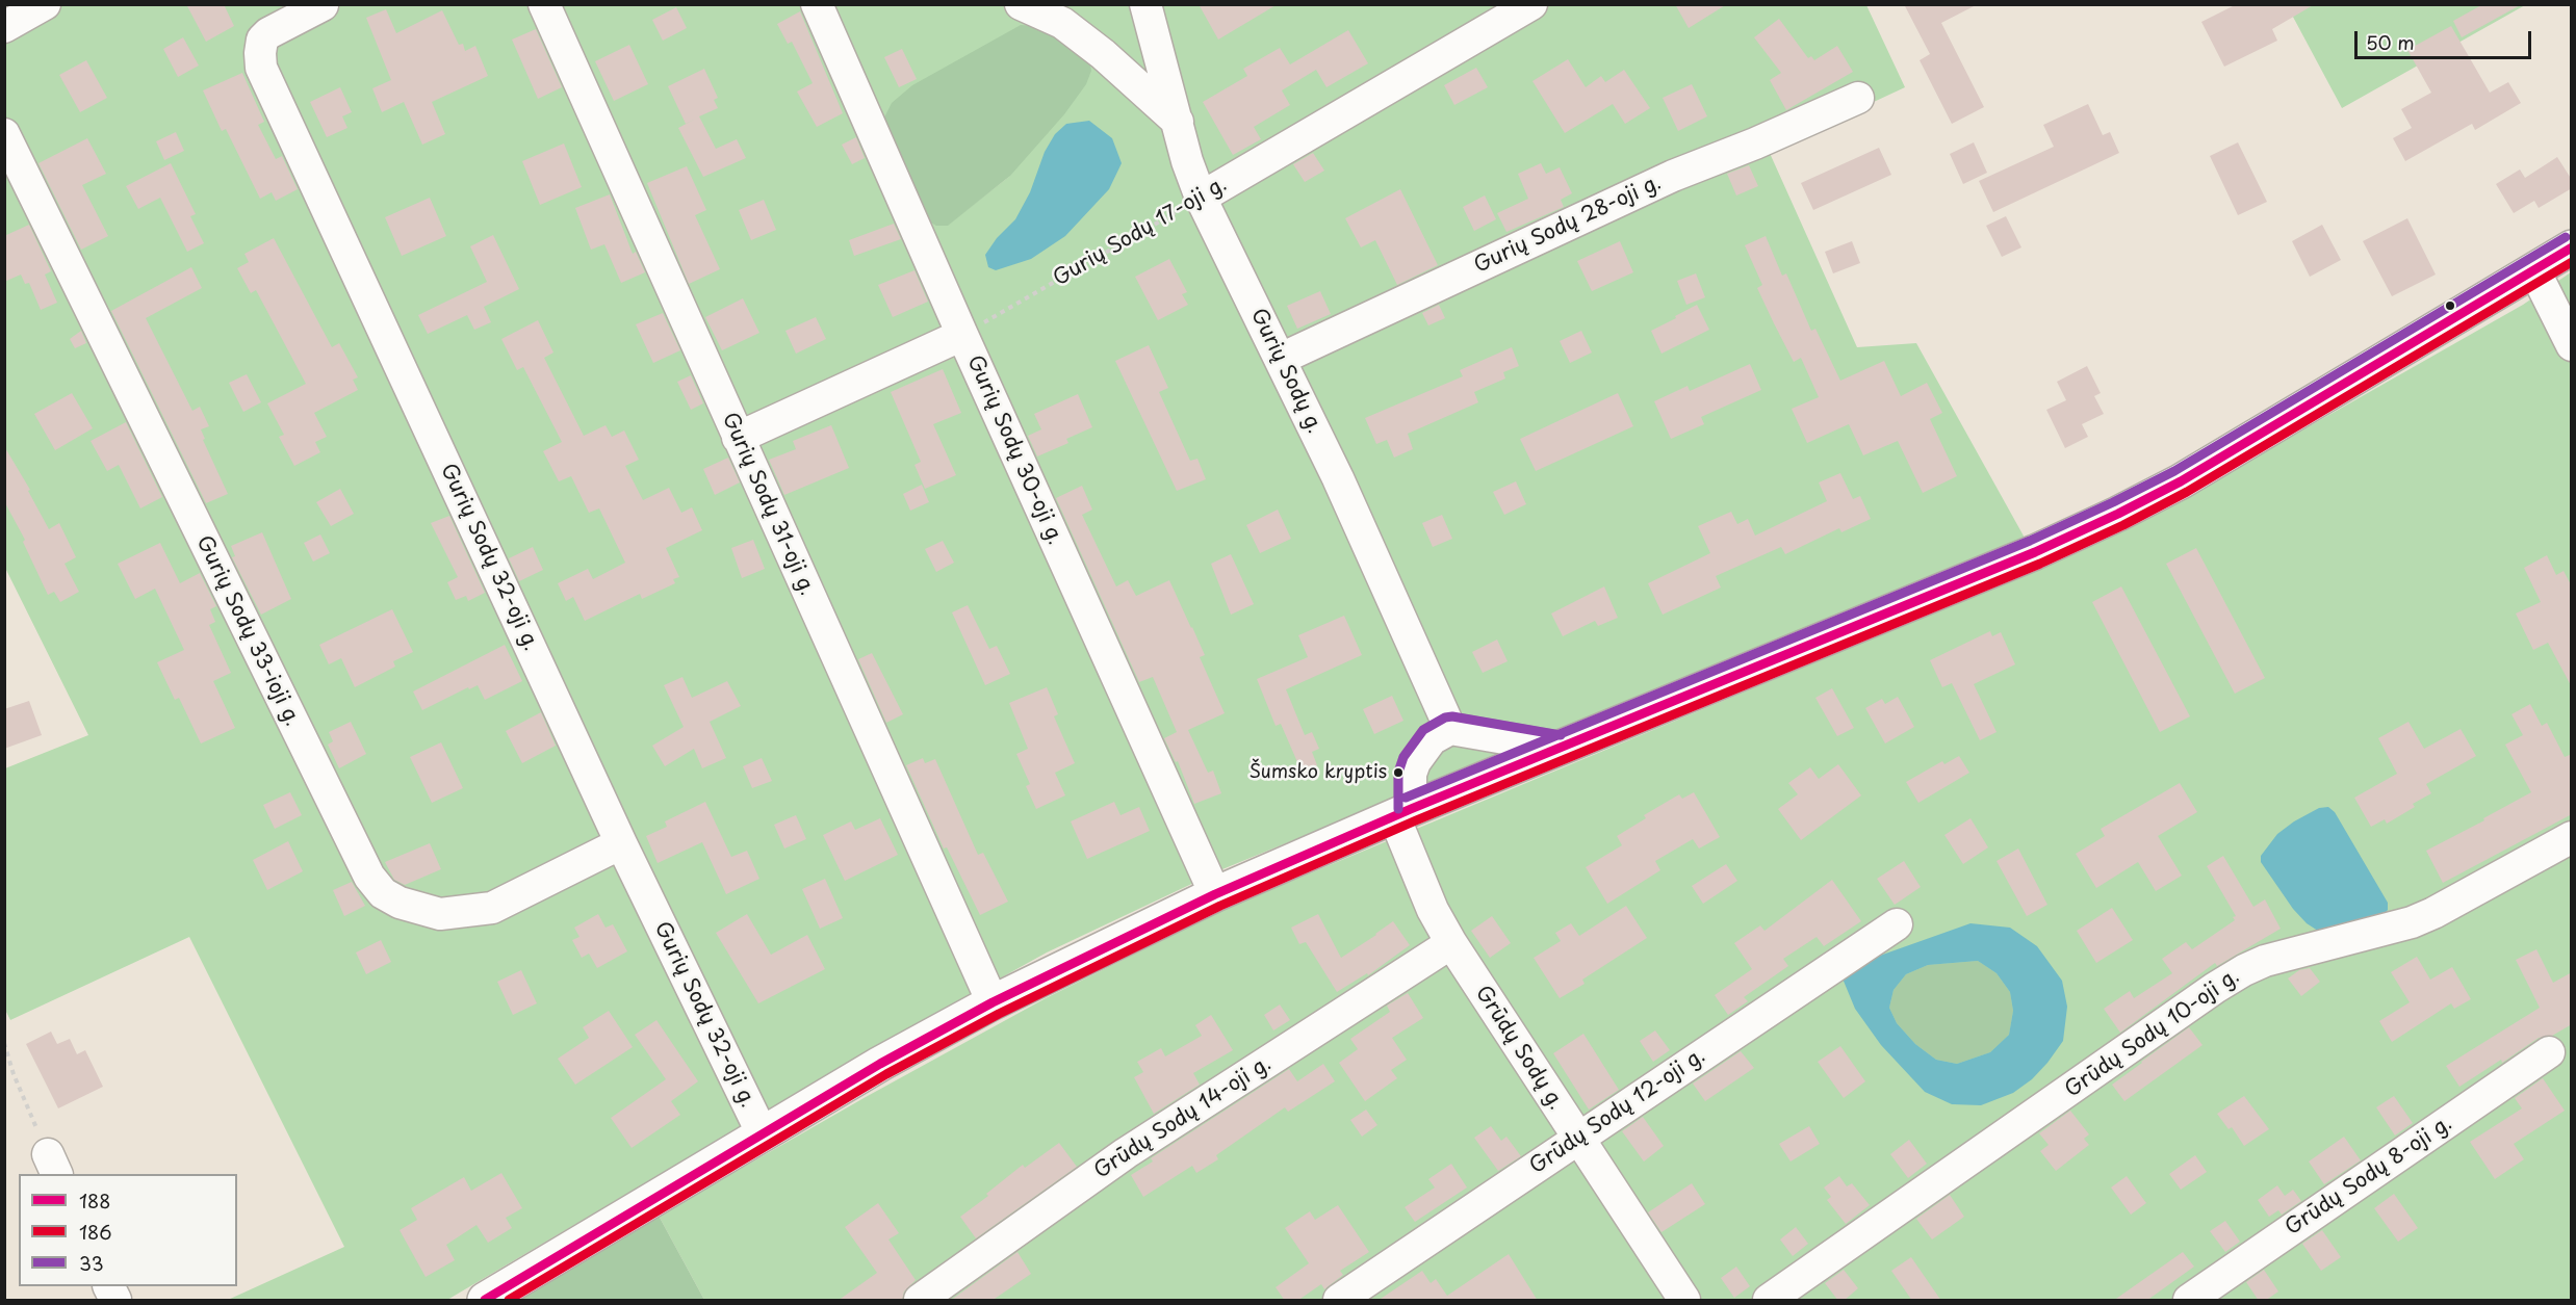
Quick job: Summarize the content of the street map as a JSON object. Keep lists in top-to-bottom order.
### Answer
{
  "streets": {
    "street": [
      "Gurių Sodų 28-oji g.",
      "Gurių Sodų 17-oji g.",
      "Gurių Sodų g.",
      "Gurių Sodų 30-oji g.",
      "Gurių Sodų 31-oji g.",
      "Gurių Sodų 32-oji g.",
      "Gurių Sodų 33-ioji g.",
      "Grūdų Sodų 10-oji g.",
      "Grūdų Sodų g.",
      "Grūdų Sodų 12-oji g.",
      "Grūdų Sodų 14-oji g.",
      "Grūdų Sodų 8-oji g."
    ]
  },
  "crossings": [
    ["Gurių Sodų 28-oji g.", "Gurių Sodų g."],
    ["Gurių Sodų 17-oji g.", "Gurių Sodų g."],
    ["Gurių Sodų 17-oji g.", "Gurių Sodų 30-oji g."],
    ["Gurių Sodų 32-oji g.", "Gurių Sodų 33-ioji g."],
    ["Grūdų Sodų g.", "Grūdų Sodų 12-oji g."],
    ["Grūdų Sodų g.", "Grūdų Sodų 14-oji g."]
  ],
  "places": ["Šumsko kryptis"],
  "lines": ["transit line 33", "transit line 188", "transit line 186"],
  "legend": ["188", "186", "33"],
  "scale_bar": "50 m"
}
